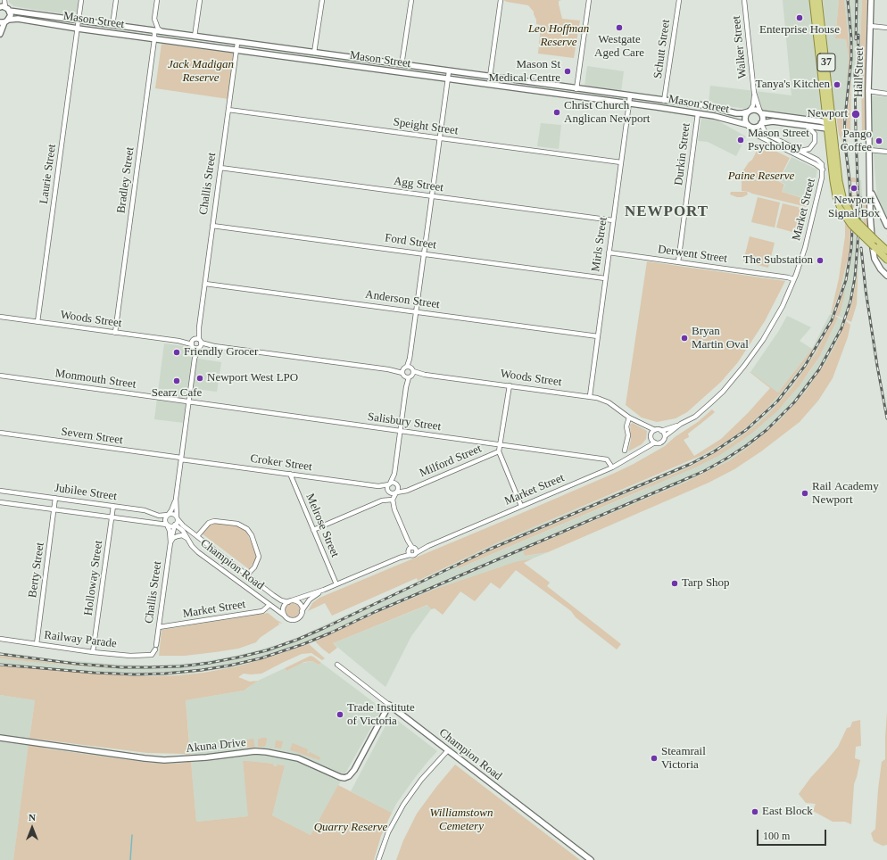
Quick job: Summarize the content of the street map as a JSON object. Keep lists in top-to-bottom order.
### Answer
{
  "streets": {
    "main road": ["37"],
    "street": [
      "Mason Street",
      "Walker Street",
      "Schutt Street",
      "Hall Street",
      "Speight Street",
      "Durkin Street",
      "Laurie Street",
      "Bradley Street",
      "Challis Street",
      "Agg Street",
      "Market Street",
      "Ford Street",
      "Mirls Street",
      "Derwent Street",
      "Anderson Street",
      "Woods Street",
      "Monmouth Street",
      "Salisbury Street",
      "Severn Street",
      "Milford Street",
      "Croker Street",
      "Jubilee Street",
      "Melrose Street",
      "Champion Road",
      "Berty Street",
      "Holloway Street",
      "Railway Parade",
      "Akuna Drive"
    ]
  },
  "crossings": [
    ["Mason Street", "Walker Street"],
    ["Mason Street", "Schutt Street"],
    ["Mason Street", "Durkin Street"],
    ["Mason Street", "Laurie Street"],
    ["Mason Street", "Bradley Street"],
    ["Mason Street", "Challis Street"],
    ["Mason Street", "Market Street"],
    ["Mason Street", "Mirls Street"],
    ["Walker Street", "Market Street"],
    ["Speight Street", "Challis Street"],
    ["Speight Street", "Mirls Street"],
    ["Durkin Street", "Derwent Street"],
    ["Laurie Street", "Woods Street"],
    ["Bradley Street", "Woods Street"],
    ["Challis Street", "Agg Street"],
    ["Challis Street", "Market Street"],
    ["Challis Street", "Ford Street"],
    ["Challis Street", "Anderson Street"],
    ["Challis Street", "Woods Street"],
    ["Challis Street", "Monmouth Street"],
    ["Challis Street", "Salisbury Street"],
    ["Challis Street", "Severn Street"],
    ["Challis Street", "Croker Street"],
    ["Challis Street", "Jubilee Street"],
    ["Challis Street", "Champion Road"],
    ["Challis Street", "Railway Parade"],
    ["Agg Street", "Mirls Street"],
    ["Market Street", "Derwent Street"],
    ["Market Street", "Woods Street"],
    ["Market Street", "Salisbury Street"],
    ["Market Street", "Melrose Street"],
    ["Market Street", "Champion Road"],
    ["Ford Street", "Mirls Street"],
    ["Mirls Street", "Derwent Street"],
    ["Mirls Street", "Anderson Street"],
    ["Mirls Street", "Woods Street"],
    ["Monmouth Street", "Salisbury Street"],
    ["Severn Street", "Croker Street"],
    ["Milford Street", "Croker Street"],
    ["Croker Street", "Melrose Street"],
    ["Jubilee Street", "Champion Road"],
    ["Jubilee Street", "Berty Street"],
    ["Jubilee Street", "Holloway Street"],
    ["Champion Road", "Akuna Drive"],
    ["Berty Street", "Railway Parade"],
    ["Holloway Street", "Railway Parade"]
  ],
  "districts": ["NEWPORT"],
  "parks": [
    "Leo Hoffman Reserve",
    "Jack Madigan Reserve",
    "Paine Reserve",
    "Williamstown Cemetery",
    "Quarry Reserve"
  ],
  "places": [
    "Enterprise House",
    "Westgate Aged Care",
    "Mason St Medical Centre",
    "Tanya's Kitchen",
    "Christ Church Anglican Newport",
    "Newport",
    "Mason Street Psychology",
    "Pango Coffee",
    "Newport Signal Box",
    "The Substation",
    "Bryan Martin Oval",
    "Friendly Grocer",
    "Newport West LPO",
    "Searz Cafe",
    "Rail Academy Newport",
    "Tarp Shop",
    "Trade Institute of Victoria",
    "Steamrail Victoria",
    "East Block"
  ],
  "scale_bar": "100 m",
  "north": "top"
}
